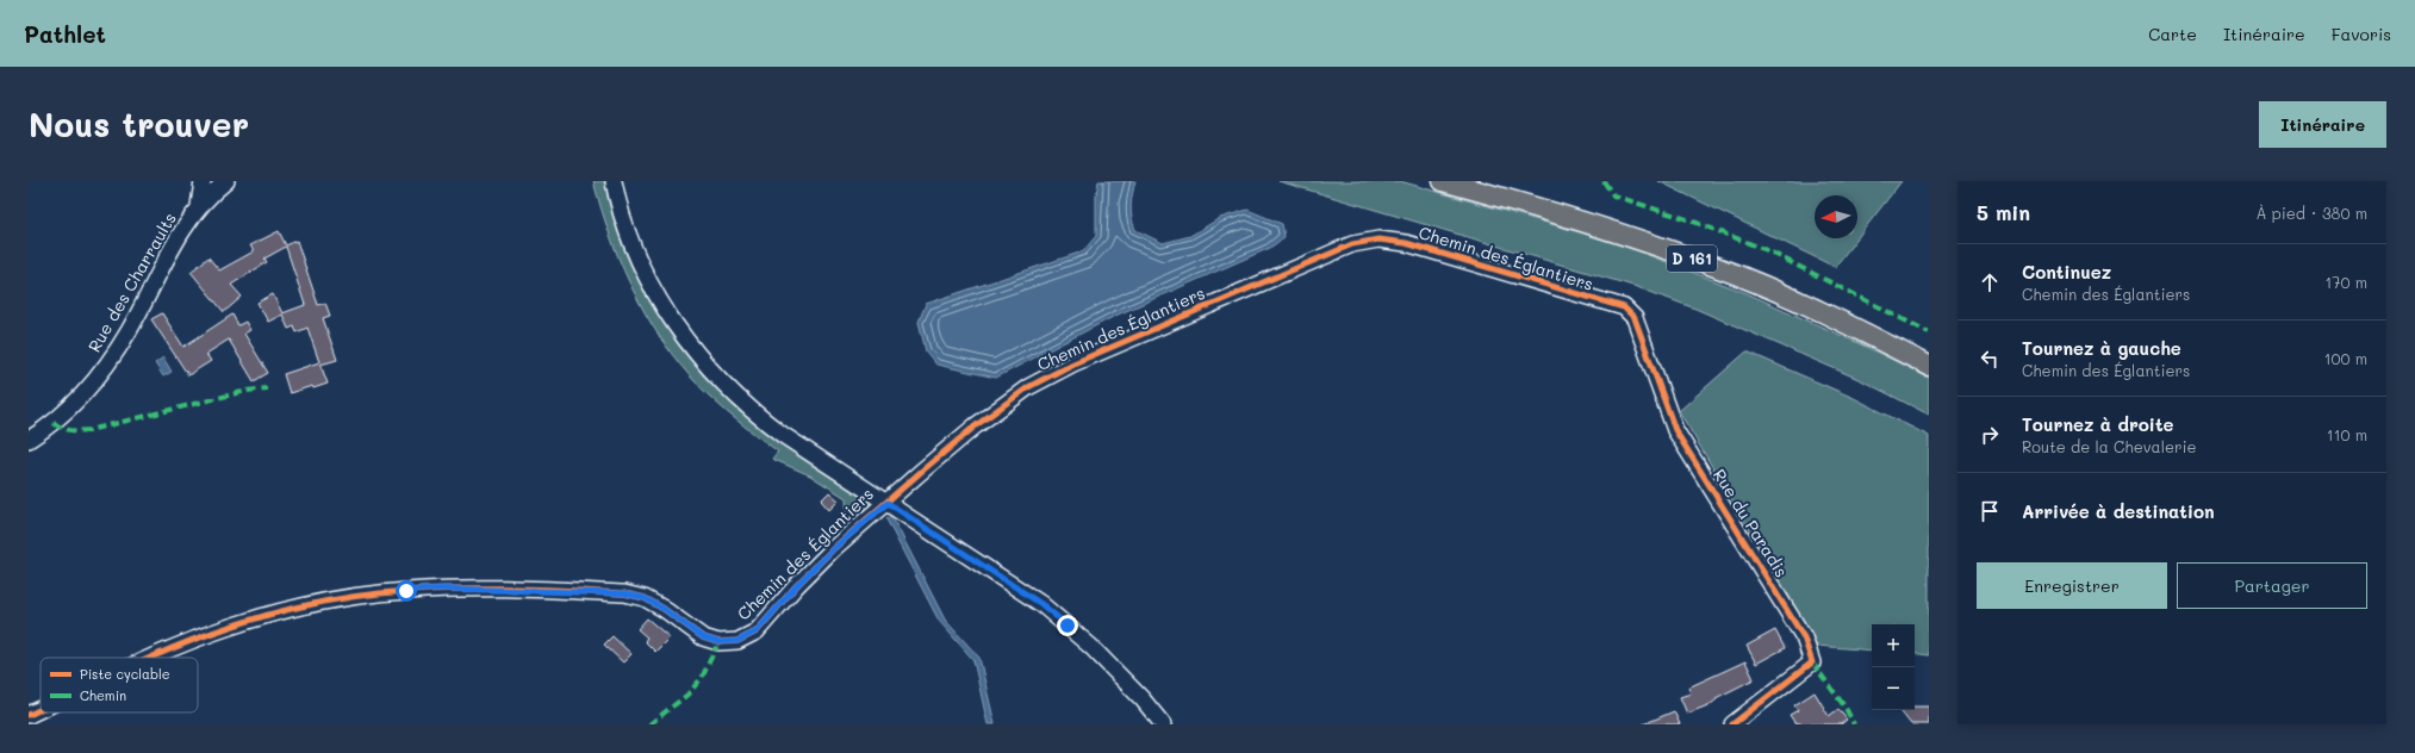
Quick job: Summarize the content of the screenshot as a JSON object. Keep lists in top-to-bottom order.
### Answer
{
  "streets": {
    "main road": ["D 161"],
    "street": ["Chemin des Églantiers", "Rue des Charraults", "Rue du Paradis"]
  },
  "crossings": [
    ["Chemin des Églantiers", "Rue du Paradis"]
  ],
  "legend": ["Piste cyclable", "Chemin"],
  "north": "left",
  "page": {
    "header": "Pathlet",
    "nav": ["Carte", "Itinéraire", "Favoris"],
    "buttons": [
      "Itinéraire",
      ["Enregistrer", "Partager"]
    ],
    "title": "Nous trouver",
    "heading": ["5 min", "À pied · 380 m"],
    "list": [
      ["Continuez", "Chemin des Églantiers", "170 m"],
      ["Tournez à gauche", "Chemin des Églantiers", "100 m"],
      ["Tournez à droite", "Route de la Chevalerie", "110 m"],
      "Arrivée à destination"
    ],
    "map_buttons": ["+", "−"]
  }
}
